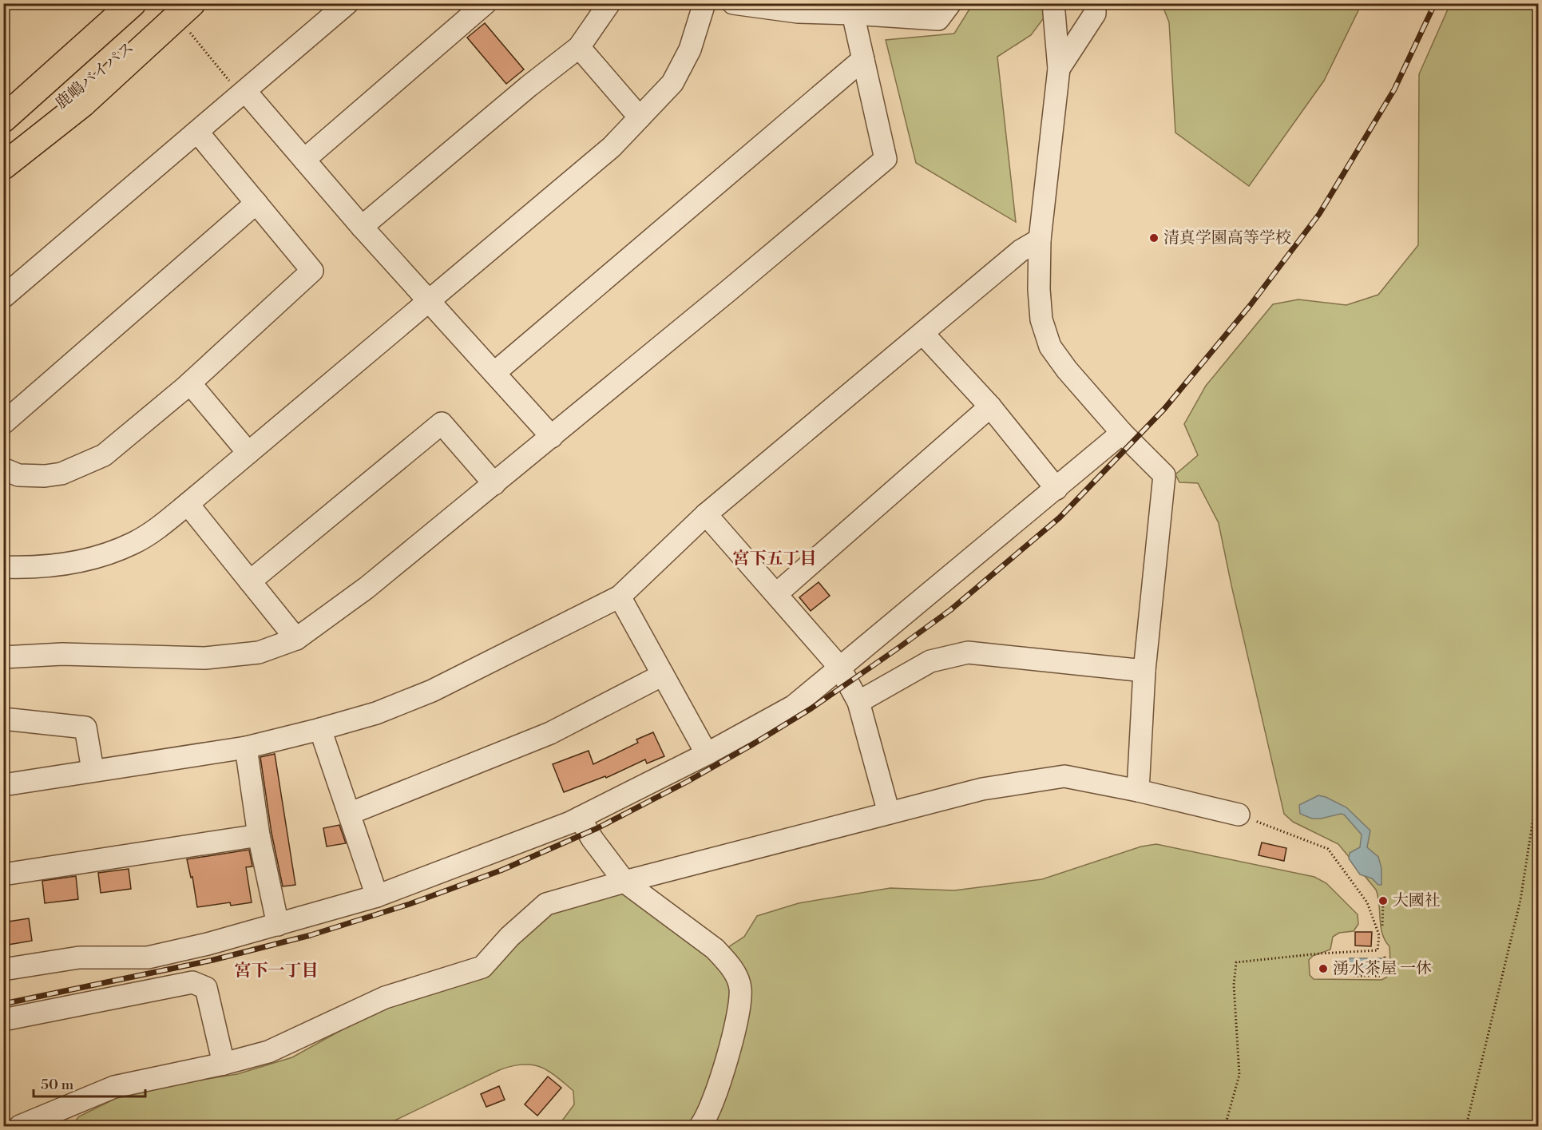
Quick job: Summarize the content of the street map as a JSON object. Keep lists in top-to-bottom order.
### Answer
{
  "streets": {
    "highway": ["鹿嶋バイパス"]
  },
  "districts": ["宮下五丁目", "宮下一丁目"],
  "places": ["清真学園高等学校", "大國社", "湧水茶屋 一休"],
  "scale_bar": "50 m"
}
